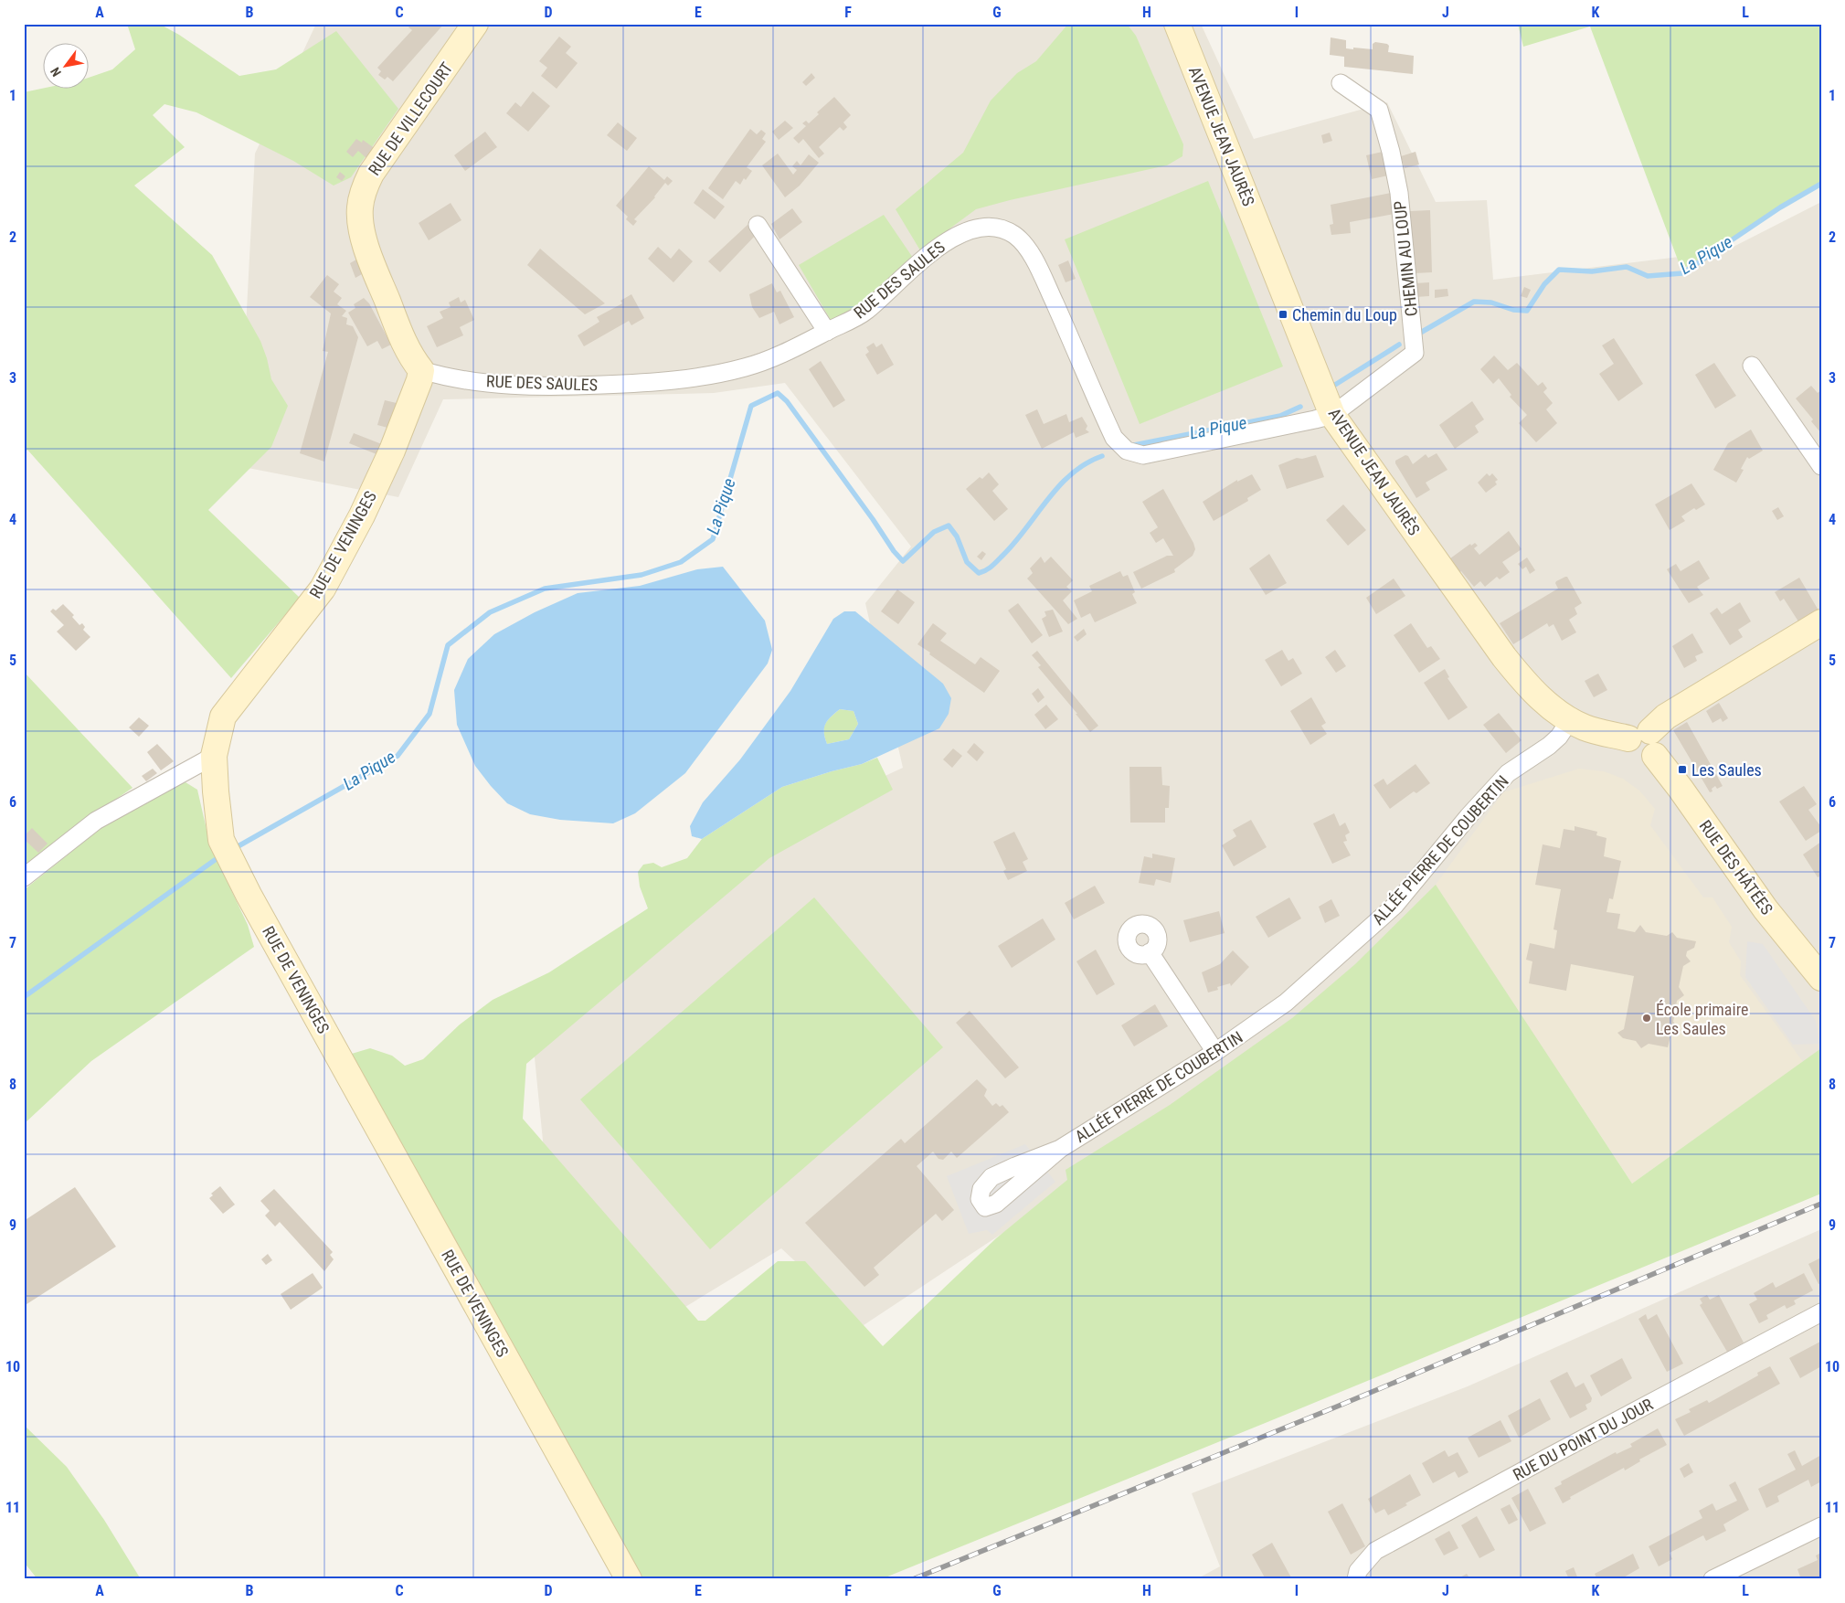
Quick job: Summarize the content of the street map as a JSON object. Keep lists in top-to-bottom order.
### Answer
{
  "streets": {
    "street": [
      "RUE DE VILLECOURT",
      "AVENUE JEAN JAURÈS",
      "CHEMIN AU LOUP",
      "RUE DES SAULES",
      "RUE DE VENINGES",
      "ALLÉE PIERRE DE COUBERTIN",
      "RUE DES HÂTÉES",
      "RUE DU POINT DU JOUR"
    ]
  },
  "crossings": [
    ["RUE DE VILLECOURT", "RUE DES SAULES"],
    ["RUE DE VILLECOURT", "RUE DE VENINGES"],
    ["AVENUE JEAN JAURÈS", "CHEMIN AU LOUP"],
    ["AVENUE JEAN JAURÈS", "RUE DES SAULES"],
    ["AVENUE JEAN JAURÈS", "ALLÉE PIERRE DE COUBERTIN"],
    ["AVENUE JEAN JAURÈS", "RUE DES HÂTÉES"],
    ["CHEMIN AU LOUP", "RUE DES SAULES"],
    ["RUE DES SAULES", "RUE DE VENINGES"]
  ],
  "water": ["La Pique"],
  "places": {
    "transit": ["Chemin du Loup", "Les Saules"],
    "other": ["École primaire Les Saules"]
  },
  "north": "bottom left",
  "grid": {
    "columns": [
      "A",
      "B",
      "C",
      "D",
      "E",
      "F",
      "G",
      "H",
      "I",
      "J",
      "K",
      "L"
    ],
    "rows": [
      "1",
      "2",
      "3",
      "4",
      "5",
      "6",
      "7",
      "8",
      "9",
      "10",
      "11"
    ]
  }
}
